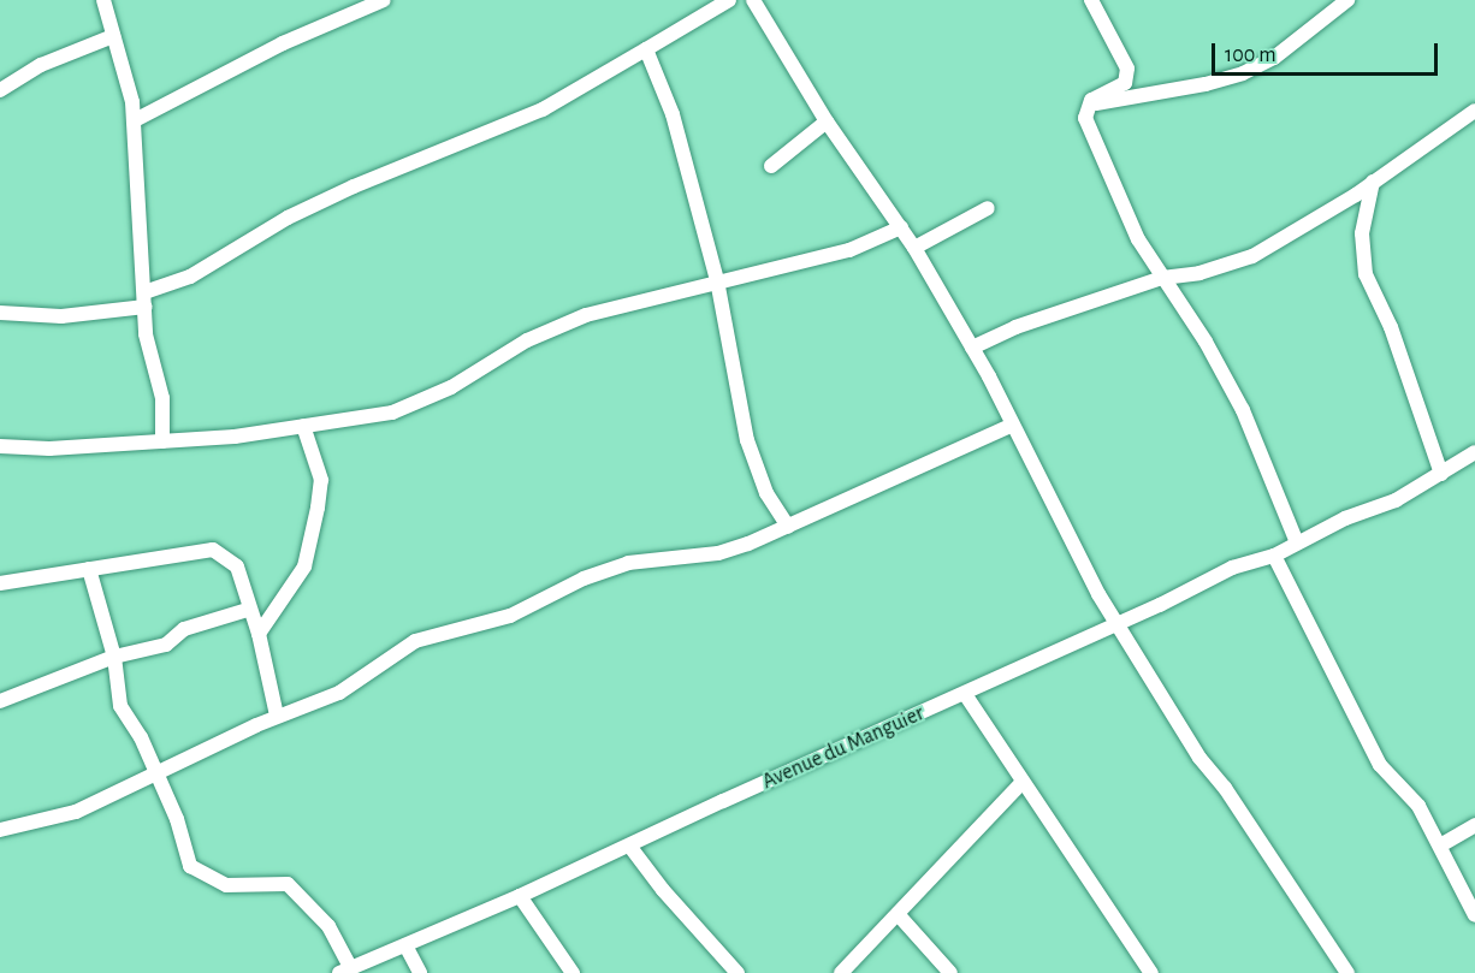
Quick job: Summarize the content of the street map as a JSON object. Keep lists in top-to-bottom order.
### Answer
{
  "streets": {
    "street": ["Avenue du Manguier"]
  },
  "scale_bar": "100 m"
}
